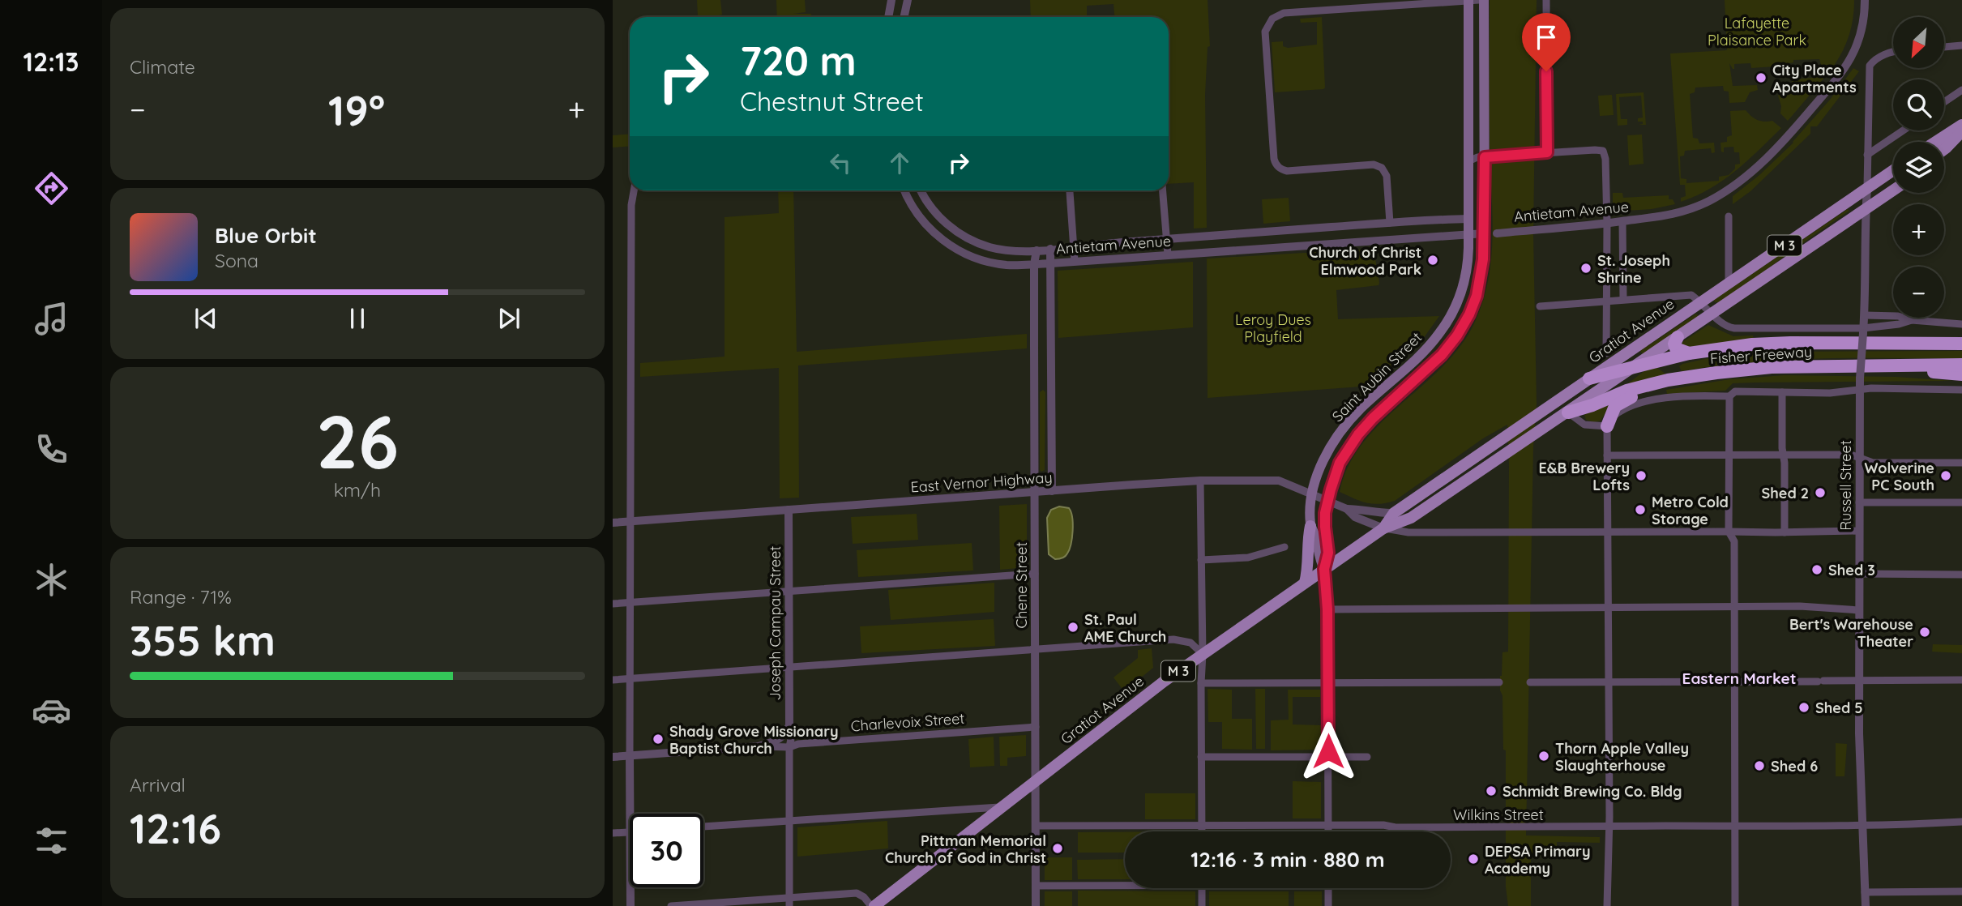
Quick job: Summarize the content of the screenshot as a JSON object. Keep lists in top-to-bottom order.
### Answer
{
  "streets": {
    "highway": ["Fisher Freeway"],
    "main road": ["M 3", "Gratiot Avenue", "Saint Aubin Street"],
    "street": [
      "Antietam Avenue",
      "East Vernor Highway",
      "Russell Street",
      "Chene Street",
      "Joseph Campau Street",
      "Charlevoix Street",
      "Wilkins Street"
    ]
  },
  "crossings": [
    ["Antietam Avenue", "Saint Aubin Street"],
    ["Antietam Avenue", "Chene Street"],
    ["Gratiot Avenue", "Fisher Freeway"],
    ["Gratiot Avenue", "Saint Aubin Street"],
    ["Gratiot Avenue", "East Vernor Highway"],
    ["Gratiot Avenue", "Russell Street"],
    ["Gratiot Avenue", "Chene Street"],
    ["Saint Aubin Street", "East Vernor Highway"],
    ["Saint Aubin Street", "Wilkins Street"],
    ["East Vernor Highway", "Chene Street"],
    ["East Vernor Highway", "Joseph Campau Street"],
    ["Russell Street", "Wilkins Street"],
    ["Chene Street", "Charlevoix Street"],
    ["Chene Street", "Wilkins Street"],
    ["Joseph Campau Street", "Charlevoix Street"]
  ],
  "districts": ["Eastern Market"],
  "parks": ["Lafayette Plaisance Park", "Leroy Dues Playfield"],
  "places": [
    "City Place Apartments",
    "Church of Christ Elmwood Park",
    "St. Joseph Shrine",
    "E&B Brewery Lofts",
    "Wolverine PC South",
    "Shed 2",
    "Metro Cold Storage",
    "Shed 3",
    "St. Paul AME Church",
    "Bert's Warehouse Theater",
    "Shed 5",
    "Shady Grove Missionary Baptist Church",
    "Thorn Apple Valley Slaughterhouse",
    "Shed 6",
    "Schmidt Brewing Co. Bldg",
    "Pittman Memorial Church of God in Christ",
    "DEPSA Primary Academy"
  ],
  "north": "bottom left",
  "page": {
    "tabs": "12:13",
    "tile": [
      "Climate",
      ["26", "km/h"],
      ["Range · 71%", "355 km"],
      ["Arrival", "12:16"]
    ],
    "map_buttons": ["+", "−"],
    "turn": ["720 m", "Chestnut Street"],
    "heat": ["−", "19°", "+"],
    "song": ["Blue Orbit", "Sona"],
    "limit": "30",
    "trip": "12:16 · 3 min · 880 m"
  }
}
